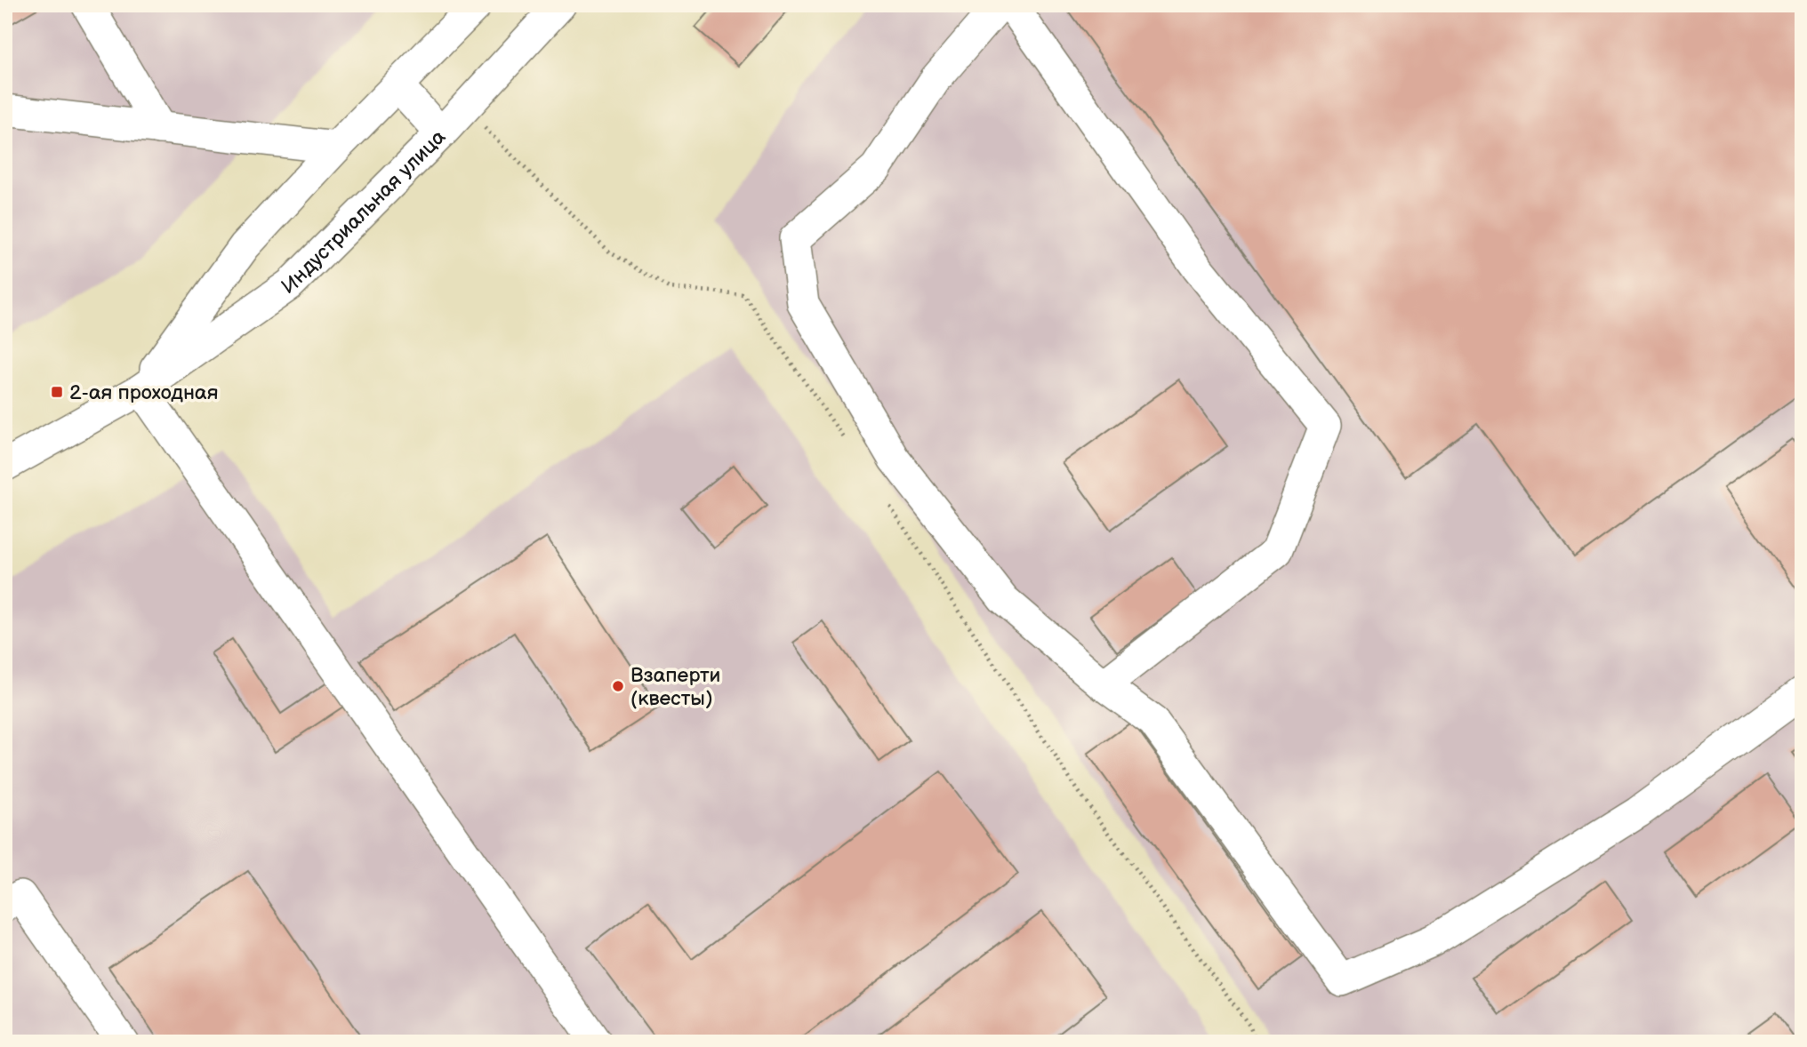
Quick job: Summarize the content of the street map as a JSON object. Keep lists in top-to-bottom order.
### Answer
{
  "streets": {
    "street": ["Индустриальная улица"]
  },
  "places": {
    "transit": ["2-ая проходная"],
    "other": ["Взаперти (квесты)"]
  }
}
